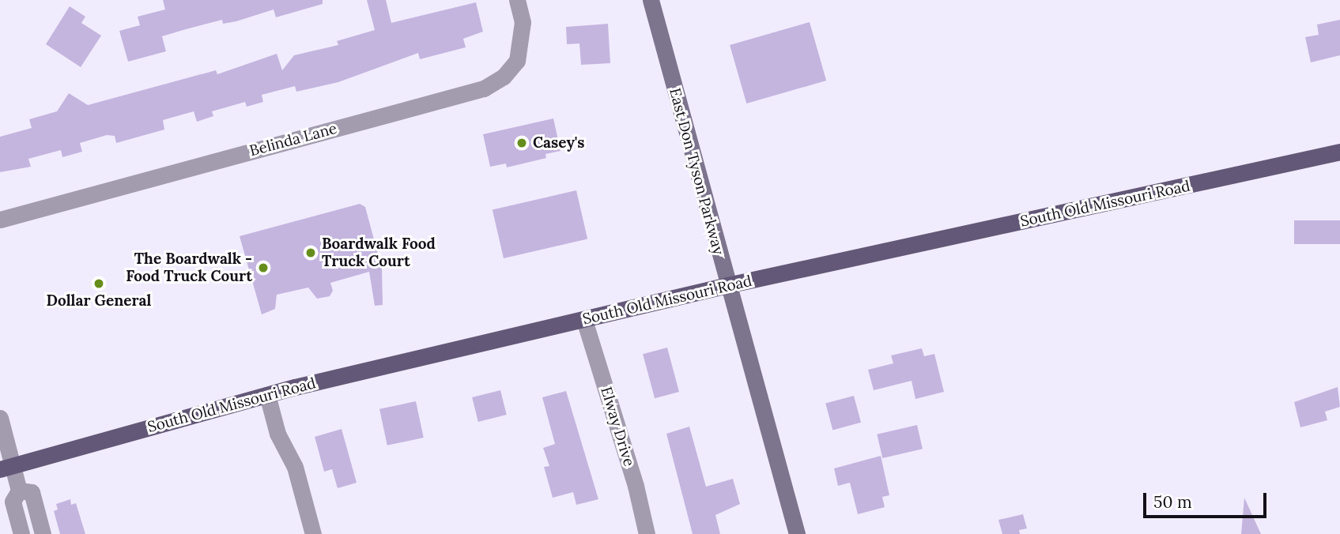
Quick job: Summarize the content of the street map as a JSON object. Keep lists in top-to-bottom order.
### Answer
{
  "streets": {
    "main road": ["East Don Tyson Parkway", "South Old Missouri Road"],
    "street": ["Belinda Lane", "Elway Drive"]
  },
  "crossings": [
    ["East Don Tyson Parkway", "South Old Missouri Road"],
    ["South Old Missouri Road", "Elway Drive"]
  ],
  "places": [
    "Casey's",
    "Boardwalk Food Truck Court",
    "The Boardwalk - Food Truck Court",
    "Dollar General"
  ],
  "scale_bar": "50 m"
}
